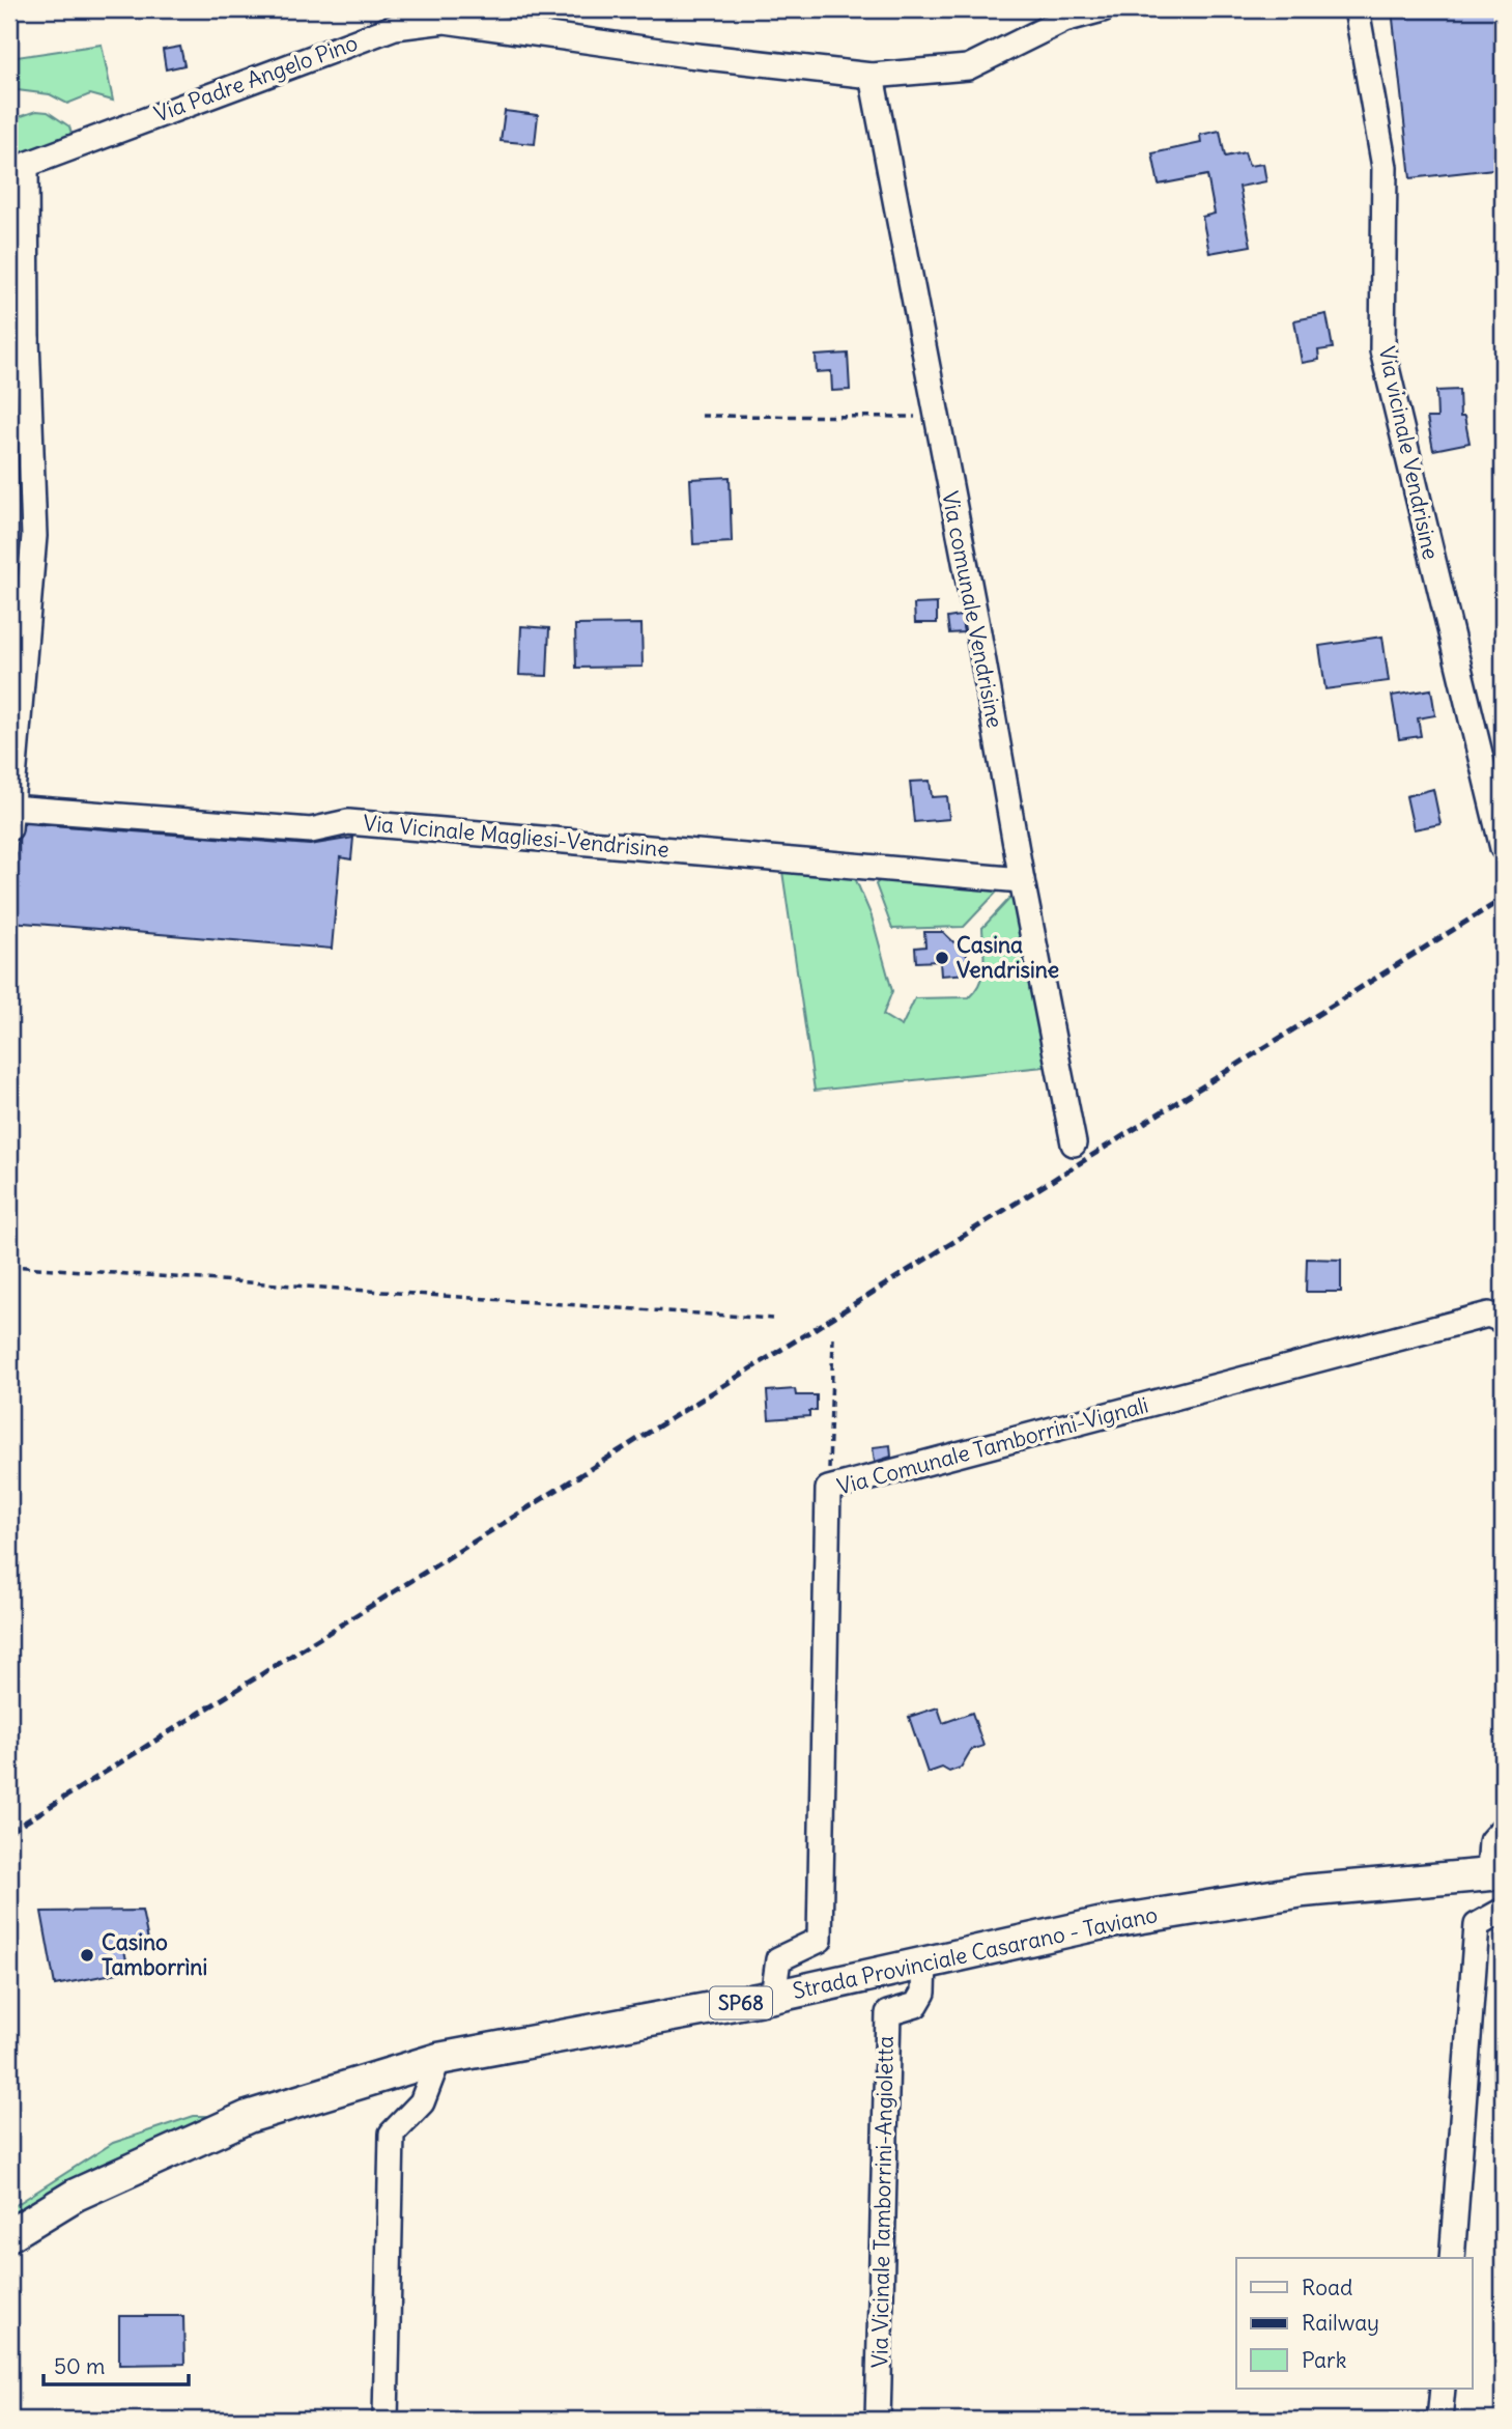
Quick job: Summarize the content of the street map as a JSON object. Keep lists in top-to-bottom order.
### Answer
{
  "streets": {
    "main road": ["Strada Provinciale Casarano - Taviano", "SP68"],
    "street": [
      "Via Padre Angelo Pino",
      "Via vicinale Vendrisine",
      "Via comunale Vendrisine",
      "Via Vicinale Magliesi-Vendrisine",
      "Via Comunale Tamborrini-Vignali",
      "Via Vicinale Tamborrini-Angioletta"
    ]
  },
  "crossings": [
    ["Via Padre Angelo Pino", "Via comunale Vendrisine"],
    ["Via comunale Vendrisine", "Via Vicinale Magliesi-Vendrisine"],
    ["Via Comunale Tamborrini-Vignali", "Strada Provinciale Casarano - Taviano"],
    ["Strada Provinciale Casarano - Taviano", "Via Vicinale Tamborrini-Angioletta"]
  ],
  "places": ["Casina Vendrisine", "Casino Tamborrìni"],
  "legend": ["Road", "Railway", "Park"],
  "scale_bar": "50 m"
}
